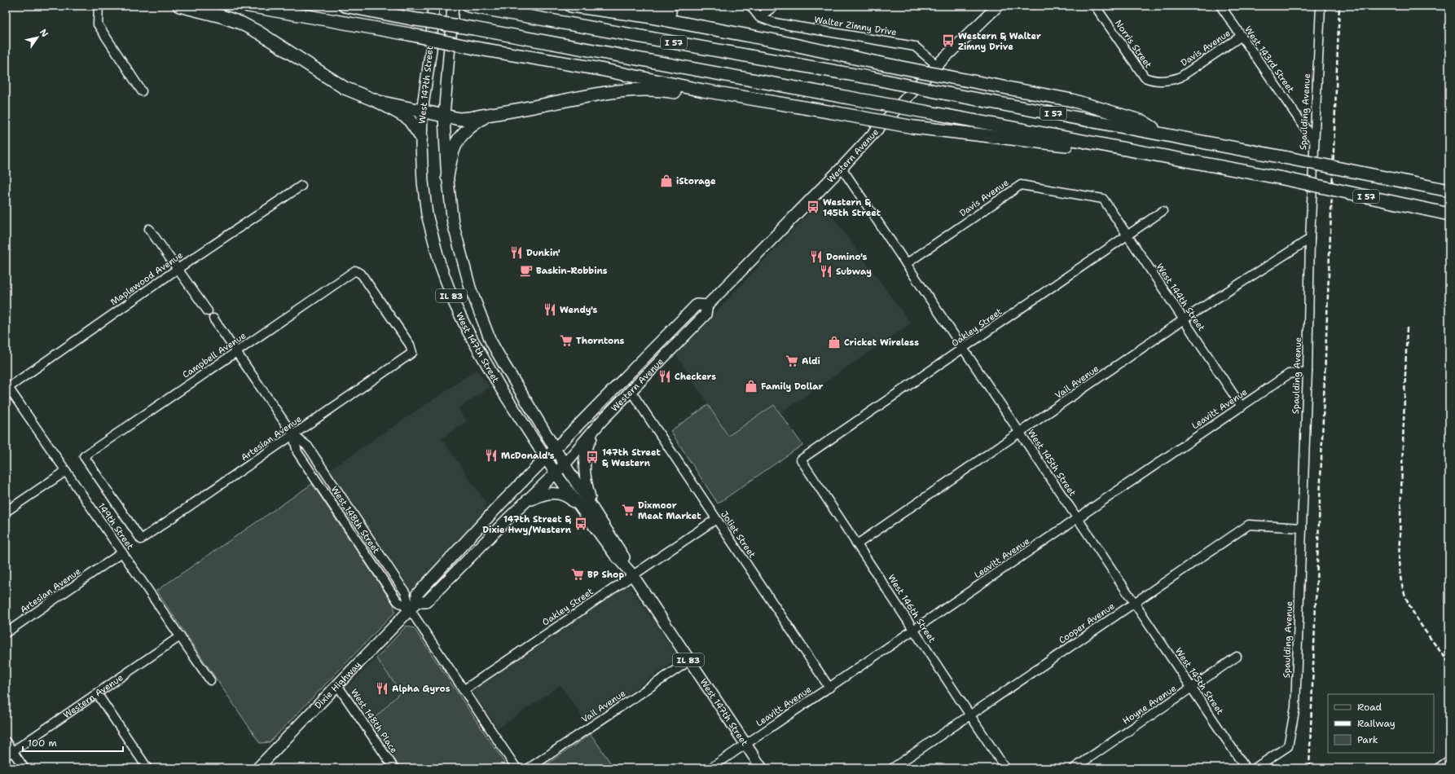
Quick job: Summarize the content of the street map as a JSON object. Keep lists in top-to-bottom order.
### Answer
{
  "streets": {
    "highway": ["I 57"],
    "main road": [
      "West 147th Street",
      "Western Avenue",
      "IL 83",
      "Dixie Highway"
    ],
    "street": [
      "Walter Zimny Drive",
      "Norris Street",
      "Davis Avenue",
      "West 143rd Street",
      "Spaulding Avenue",
      "Maplewood Avenue",
      "West 144th Street",
      "Oakley Street",
      "Campbell Avenue",
      "Vail Avenue",
      "Leavitt Avenue",
      "Artesian Avenue",
      "West 145th Street",
      "West 148th Street",
      "149th Street",
      "Joliet Street",
      "West 146th Street",
      "Cooper Avenue",
      "Hoyne Avenue",
      "West 148th Place"
    ]
  },
  "crossings": [
    ["Walter Zimny Drive", "Western Avenue"],
    ["Norris Street", "Davis Avenue"],
    ["Davis Avenue", "West 143rd Street"],
    ["Davis Avenue", "West 144th Street"],
    ["Davis Avenue", "West 145th Street"],
    ["West 143rd Street", "Spaulding Avenue"],
    ["West 147th Street", "Western Avenue"],
    ["West 147th Street", "Oakley Street"],
    ["West 147th Street", "Vail Avenue"],
    ["West 147th Street", "Leavitt Avenue"],
    ["West 147th Street", "Dixie Highway"],
    ["Spaulding Avenue", "Vail Avenue"],
    ["Spaulding Avenue", "Leavitt Avenue"],
    ["Spaulding Avenue", "Cooper Avenue"],
    ["Western Avenue", "West 145th Street"],
    ["Western Avenue", "149th Street"],
    ["Western Avenue", "Joliet Street"],
    ["Western Avenue", "Dixie Highway"],
    ["Maplewood Avenue", "149th Street"],
    ["West 144th Street", "Oakley Street"],
    ["West 144th Street", "Vail Avenue"],
    ["West 144th Street", "Leavitt Avenue"],
    ["Oakley Street", "West 145th Street"],
    ["Oakley Street", "West 148th Street"],
    ["Oakley Street", "Joliet Street"],
    ["Oakley Street", "West 146th Street"],
    ["Campbell Avenue", "Artesian Avenue"],
    ["Campbell Avenue", "West 148th Street"],
    ["Vail Avenue", "West 145th Street"],
    ["Vail Avenue", "West 146th Street"],
    ["Leavitt Avenue", "West 145th Street"],
    ["Leavitt Avenue", "Joliet Street"],
    ["Leavitt Avenue", "West 146th Street"],
    ["Artesian Avenue", "West 148th Street"],
    ["Artesian Avenue", "149th Street"],
    ["West 145th Street", "Cooper Avenue"],
    ["West 145th Street", "Hoyne Avenue"],
    ["West 148th Street", "Dixie Highway"],
    ["West 146th Street", "Cooper Avenue"],
    ["Dixie Highway", "West 148th Place"]
  ],
  "places": {
    "bus stop": [
      "Western & Walter Zimny Drive",
      "Western & 145th Street",
      "147th Street & Western",
      "147th Street & Dixie Hwy/Western"
    ],
    "shop": ["iStorage", "Cricket Wireless", "Family Dollar"],
    "restaurant": [
      "Dunkin'",
      "Domino's",
      "Subway",
      "Wendy's",
      "Checkers",
      "McDonald's",
      "Alpha Gyros"
    ],
    "cafe": ["Baskin-Robbins"],
    "supermarket": [
      "Thorntons",
      "Aldi",
      "Dixmoor Meat Market",
      "BP Shop"
    ]
  },
  "legend": ["Road", "Railway", "Park"],
  "scale_bar": "100 m",
  "north": "top right"
}
